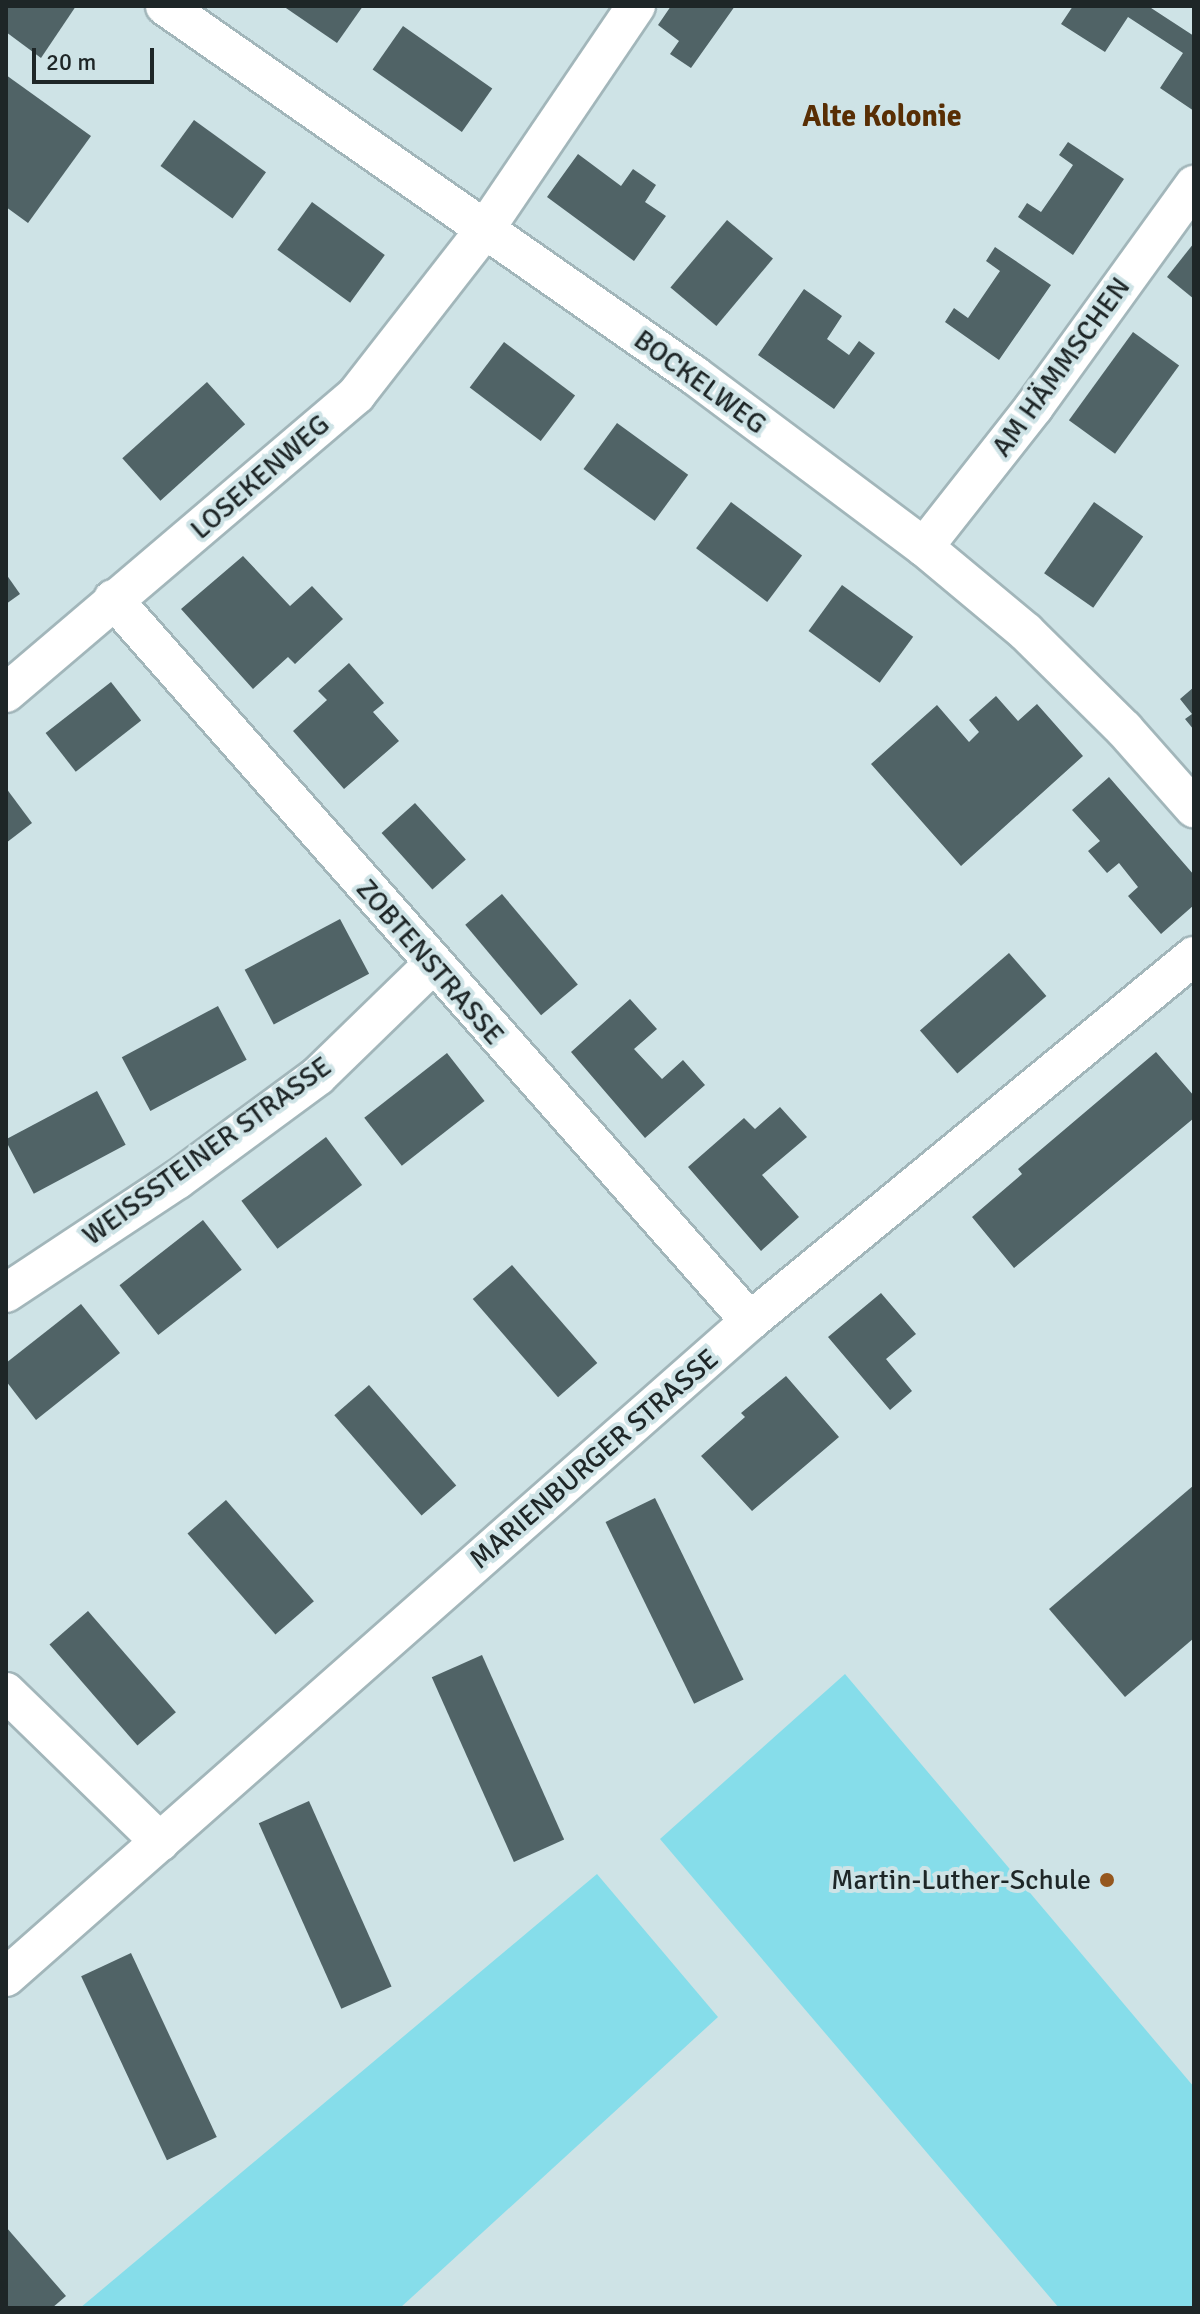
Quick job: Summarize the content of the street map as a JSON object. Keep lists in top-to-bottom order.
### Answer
{
  "streets": {
    "street": [
      "AM HÄMMSCHEN",
      "BOCKELWEG",
      "LOSEKENWEG",
      "ZOBTENSTRASSE",
      "WEISSSTEINER STRASSE",
      "MARIENBURGER STRASSE"
    ]
  },
  "crossings": [
    ["AM HÄMMSCHEN", "BOCKELWEG"],
    ["BOCKELWEG", "LOSEKENWEG"],
    ["LOSEKENWEG", "ZOBTENSTRASSE"],
    ["ZOBTENSTRASSE", "WEISSSTEINER STRASSE"],
    ["ZOBTENSTRASSE", "MARIENBURGER STRASSE"]
  ],
  "districts": ["Alte Kolonie"],
  "places": ["Martin-Luther-Schule"],
  "scale_bar": "20 m"
}
